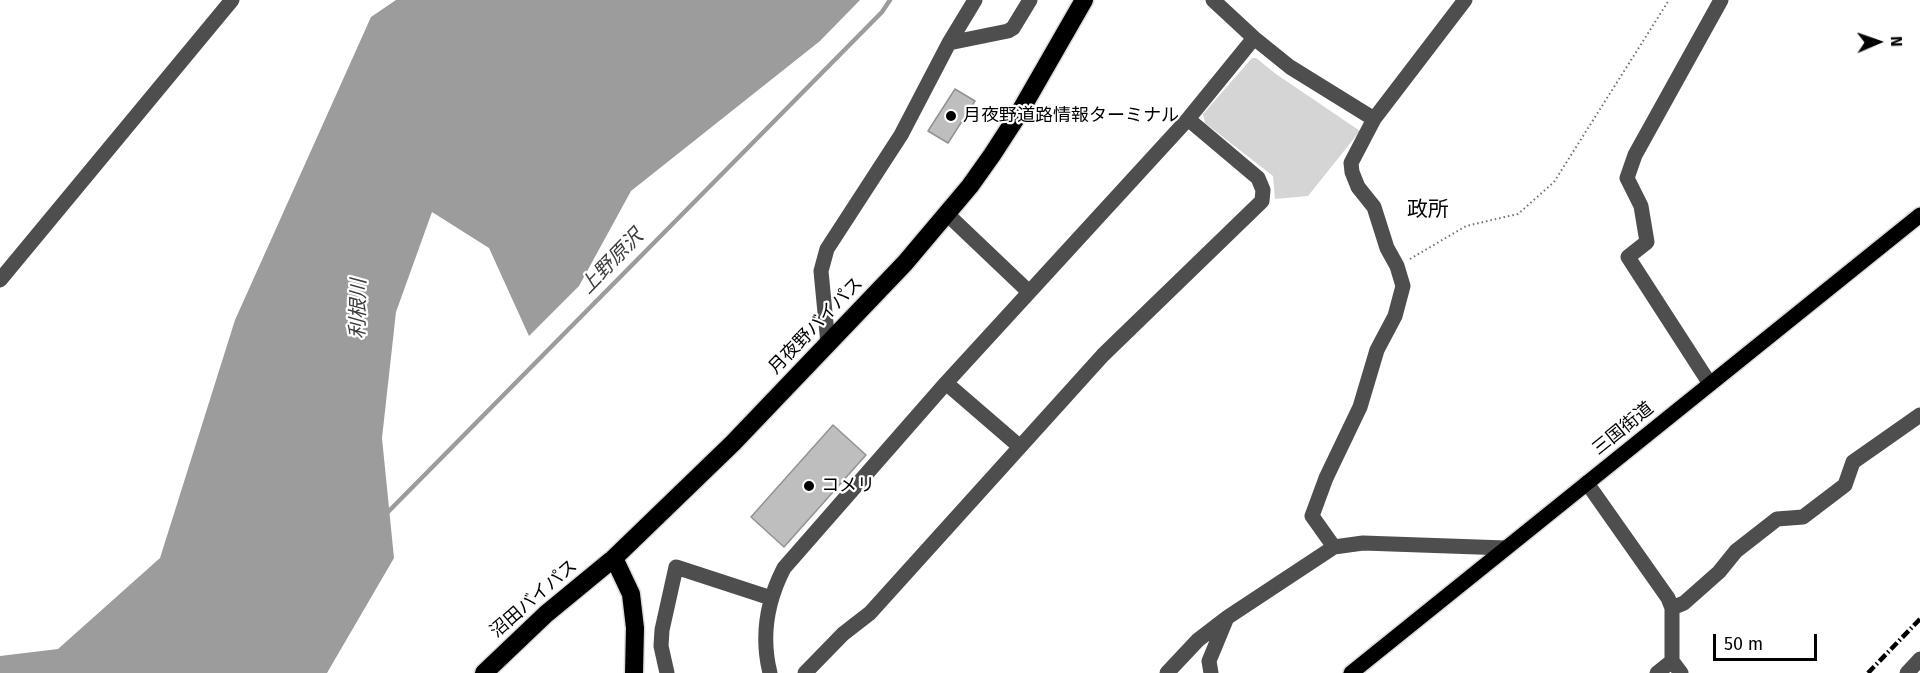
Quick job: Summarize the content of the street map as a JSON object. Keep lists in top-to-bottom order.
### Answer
{
  "streets": {
    "highway": ["月夜野バイパス", "沼田バイパス"],
    "main road": ["三国街道"]
  },
  "crossings": [
    ["月夜野バイパス", "沼田バイパス"]
  ],
  "districts": ["政所"],
  "water": ["上野原沢", "利根川"],
  "places": ["月夜野道路情報ターミナル", "コメリ"],
  "scale_bar": "50 m",
  "north": "right"
}
